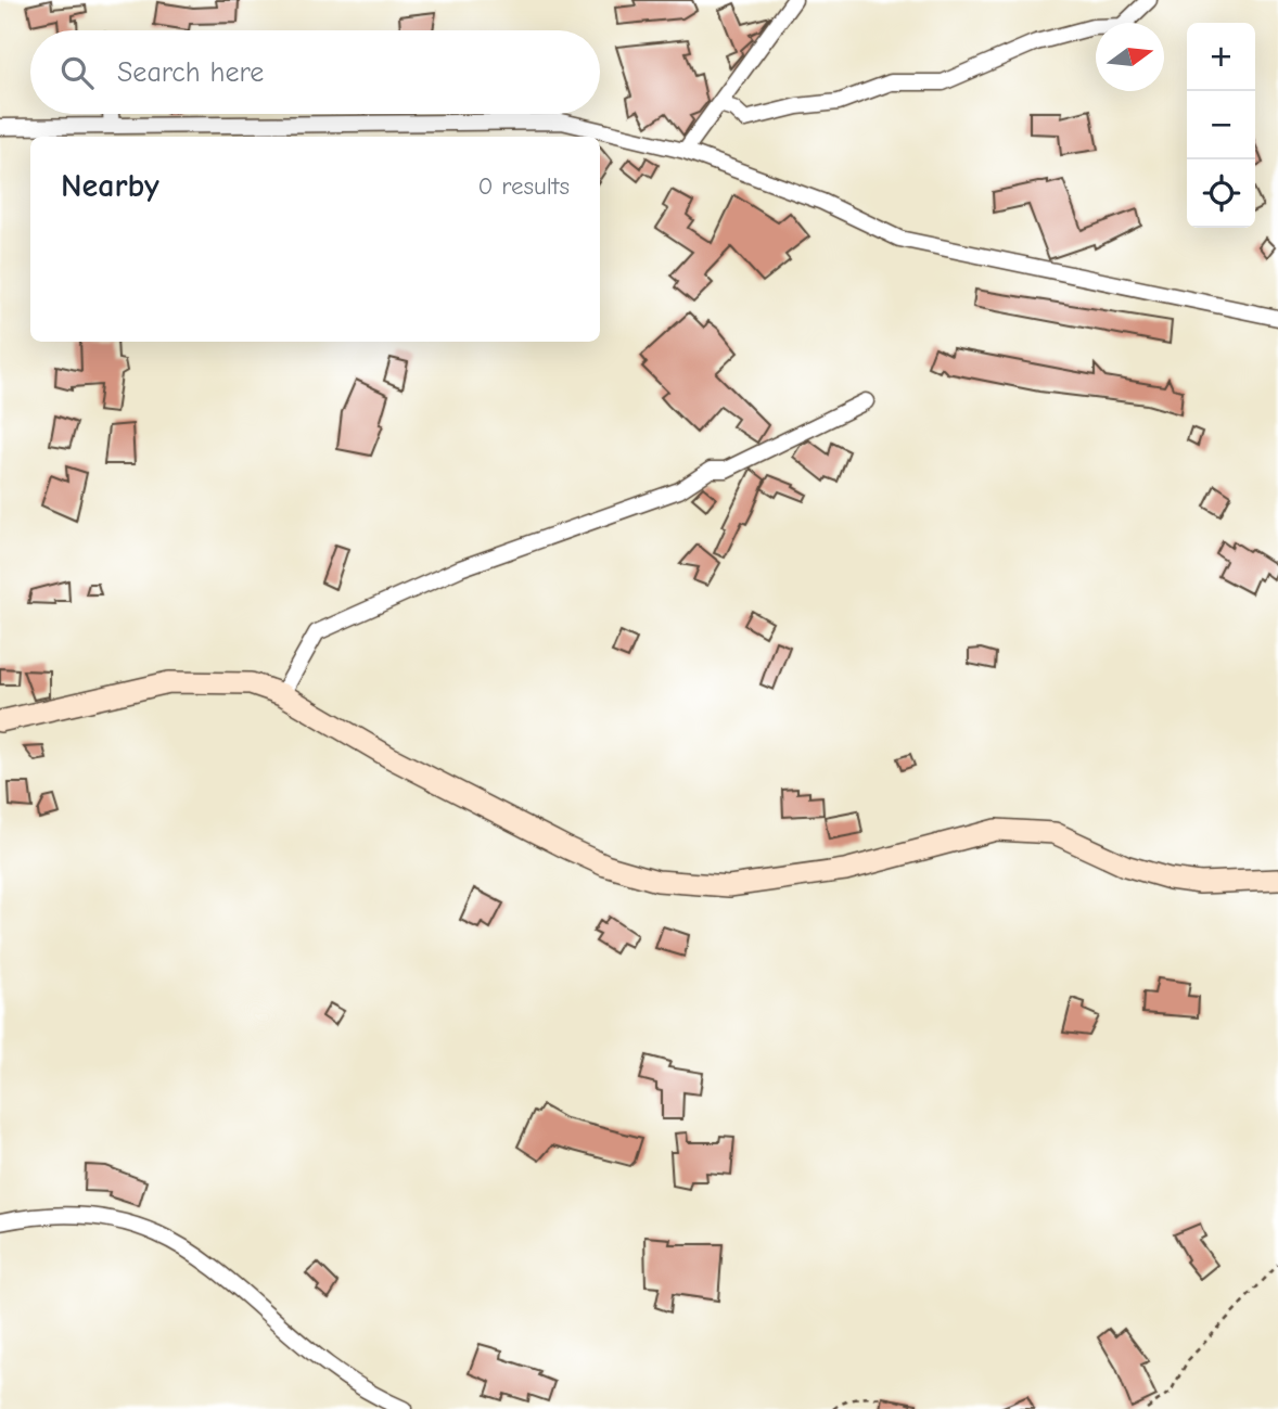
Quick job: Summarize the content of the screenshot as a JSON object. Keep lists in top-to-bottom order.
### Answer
{
  "north": "right",
  "page": {
    "map_buttons": ["+", "−"],
    "search": "Search here",
    "heading": ["Nearby", "0 results"]
  }
}
